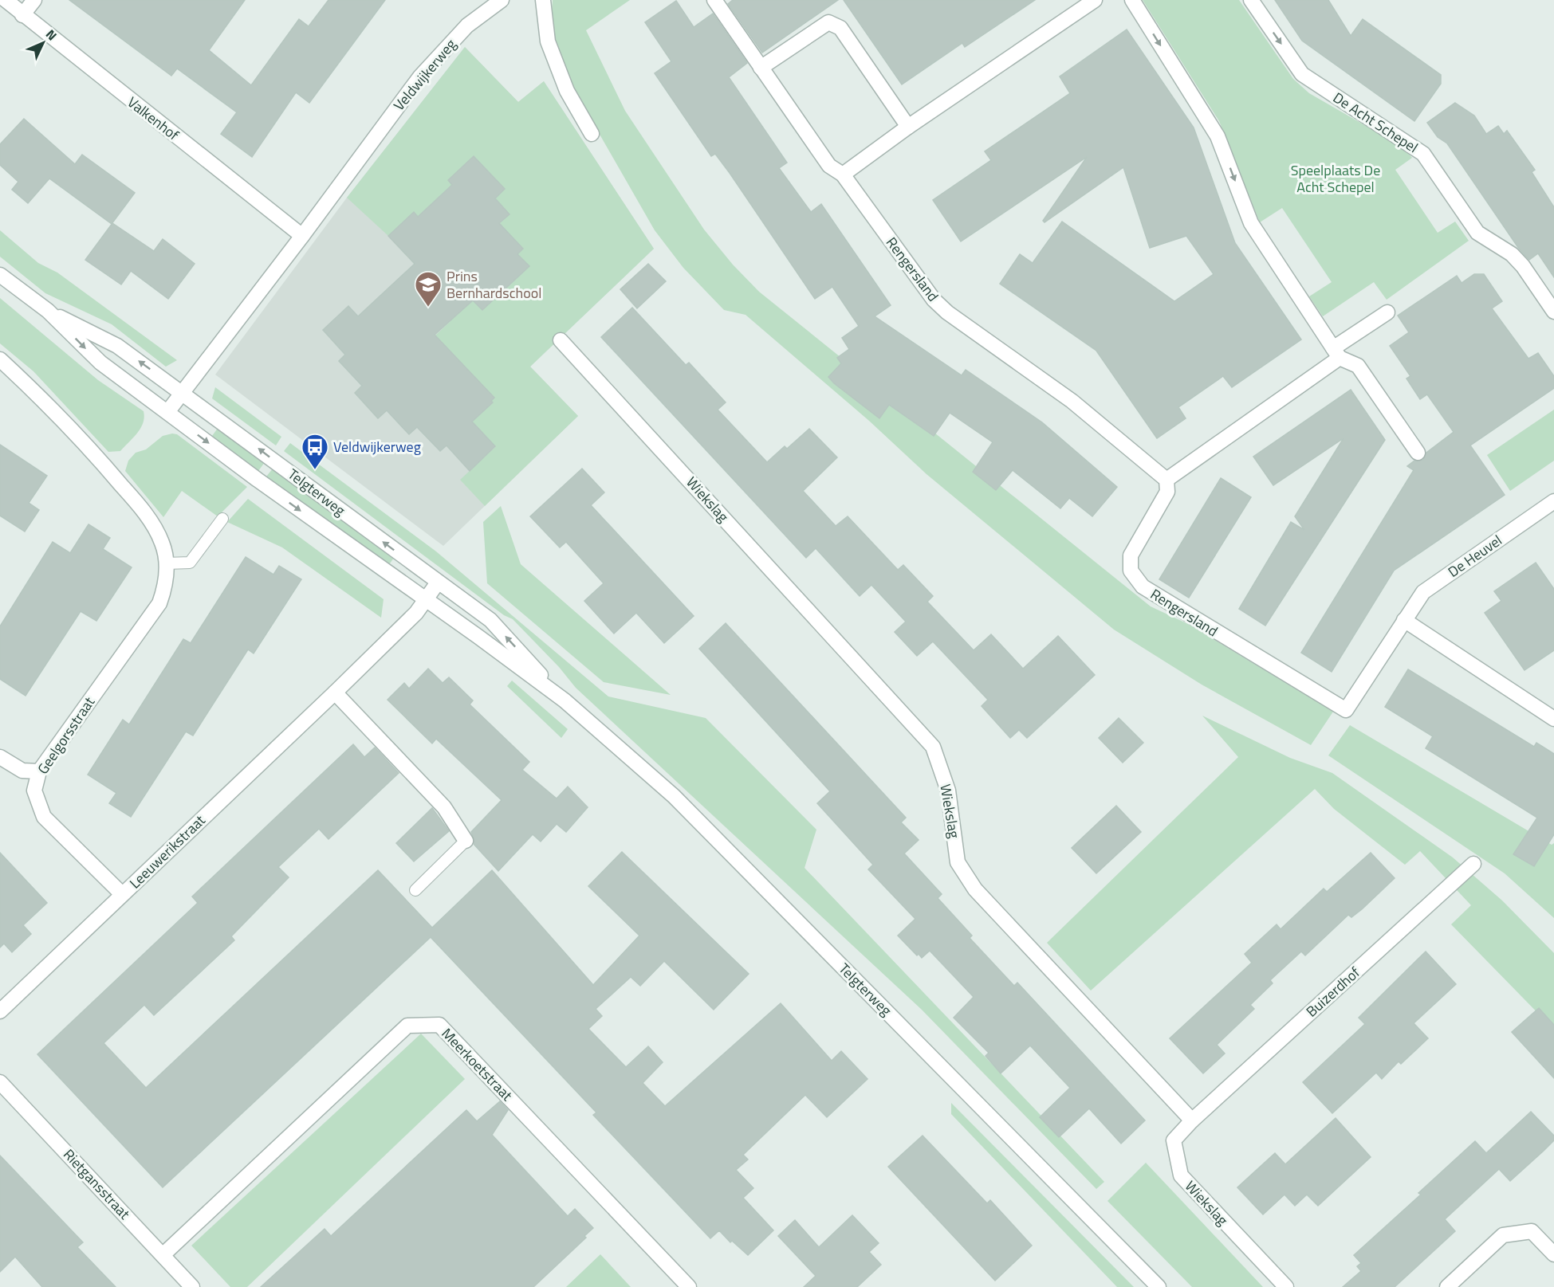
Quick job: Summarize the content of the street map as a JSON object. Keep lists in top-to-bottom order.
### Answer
{
  "streets": {
    "street": [
      "Veldwijkerweg",
      "Valkenhof",
      "De Acht Schepel",
      "Rengersland",
      "Telgterweg",
      "Wiekslag",
      "De Heuvel",
      "Geelgorsstraat",
      "Leeuwerikstraat",
      "Buizerdhof",
      "Meerkoetstraat",
      "Rietgansstraat"
    ]
  },
  "crossings": [
    ["Veldwijkerweg", "Valkenhof"],
    ["Veldwijkerweg", "Telgterweg"],
    ["Rengersland", "De Heuvel"],
    ["Telgterweg", "Leeuwerikstraat"],
    ["Wiekslag", "Buizerdhof"],
    ["Geelgorsstraat", "Leeuwerikstraat"],
    ["Meerkoetstraat", "Rietgansstraat"]
  ],
  "parks": ["Speelplaats De Acht Schepel"],
  "places": {
    "school or university": ["Prins Bernhardschool"],
    "bus stop": ["Veldwijkerweg"]
  },
  "north": "top right"
}
